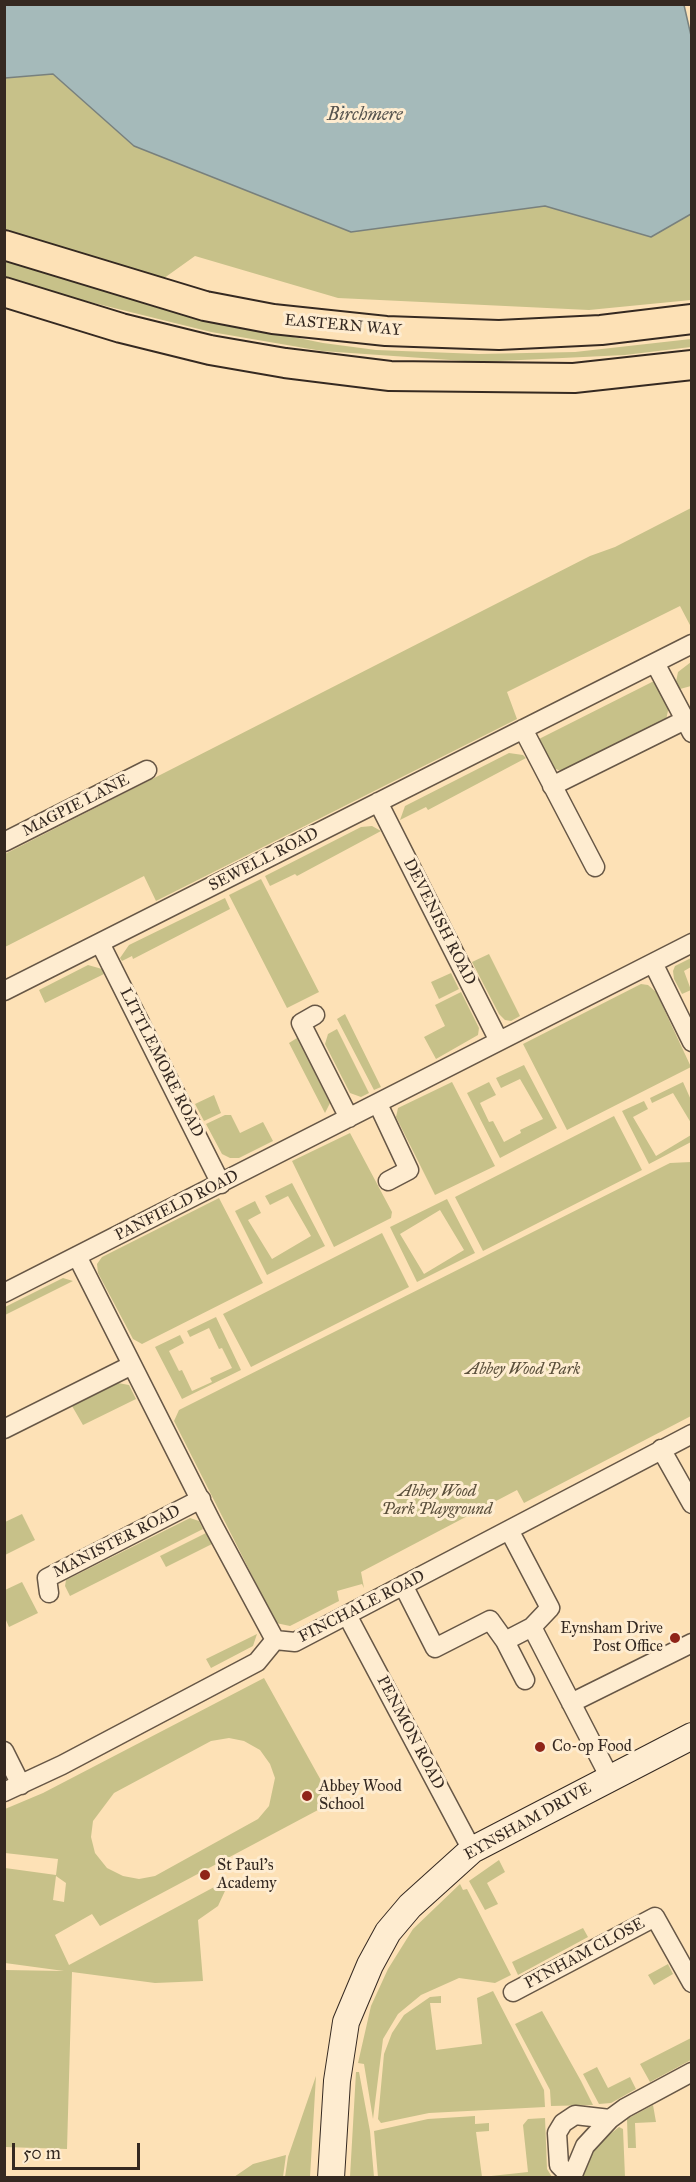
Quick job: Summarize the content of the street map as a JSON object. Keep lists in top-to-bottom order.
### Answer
{
  "streets": {
    "main road": ["EASTERN WAY"],
    "street": [
      "MAGPIE LANE",
      "SEWELL ROAD",
      "DEVENISH ROAD",
      "LITTLEMORE ROAD",
      "PANFIELD ROAD",
      "MANISTER ROAD",
      "FINCHALE ROAD",
      "PENMON ROAD",
      "EYNSHAM DRIVE",
      "PYNHAM CLOSE"
    ]
  },
  "crossings": [
    ["SEWELL ROAD", "DEVENISH ROAD"],
    ["SEWELL ROAD", "LITTLEMORE ROAD"],
    ["DEVENISH ROAD", "PANFIELD ROAD"],
    ["LITTLEMORE ROAD", "PANFIELD ROAD"],
    ["PANFIELD ROAD", "MANISTER ROAD"],
    ["MANISTER ROAD", "FINCHALE ROAD"],
    ["FINCHALE ROAD", "PENMON ROAD"],
    ["PENMON ROAD", "EYNSHAM DRIVE"]
  ],
  "water": ["Birchmere"],
  "parks": ["Abbey Wood Park", "Abbey Wood Park Playground"],
  "places": [
    "Eynsham Drive Post Office",
    "Co-op Food",
    "Abbey Wood School",
    "St Paul's Academy"
  ],
  "scale_bar": "50 m"
}
